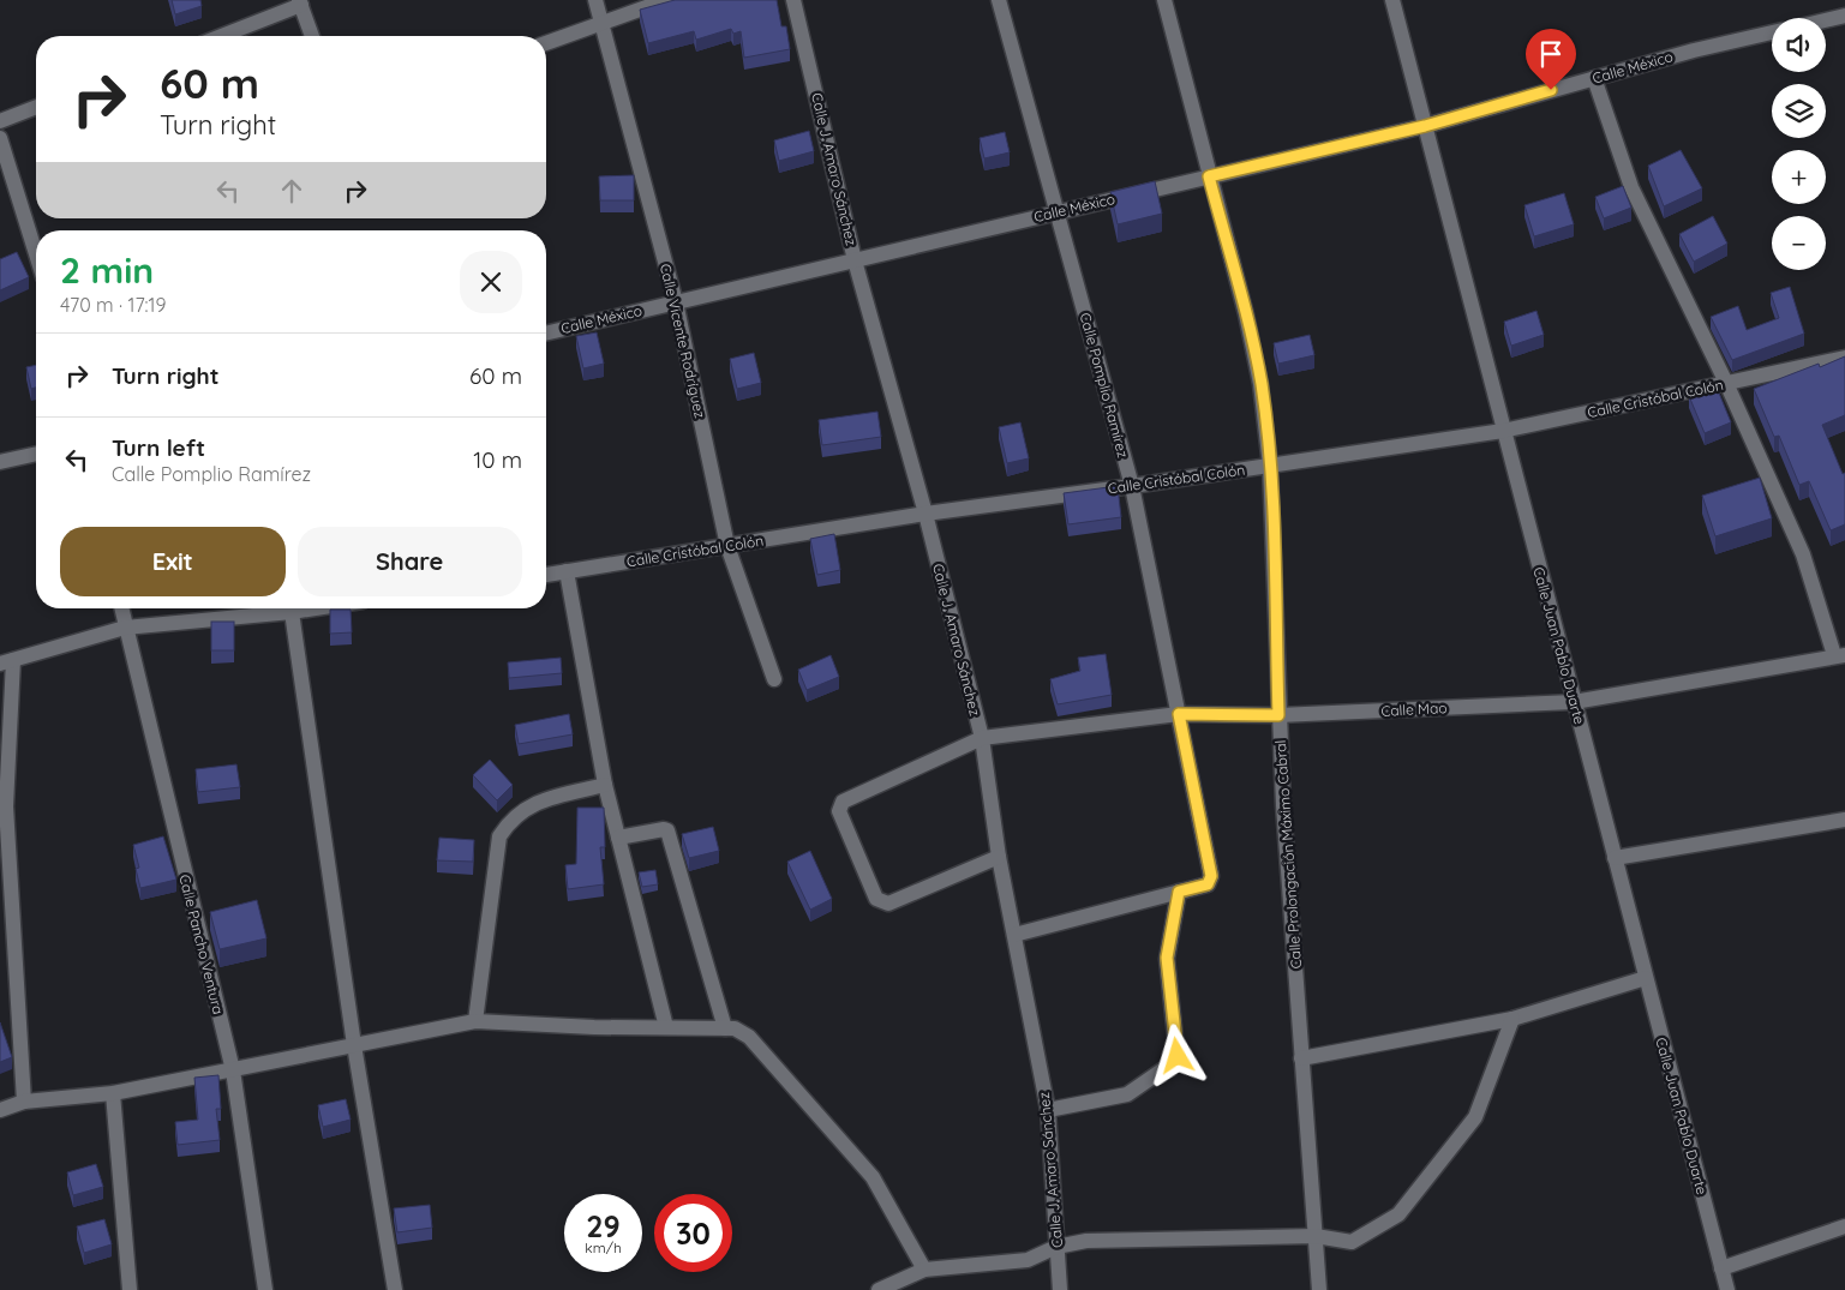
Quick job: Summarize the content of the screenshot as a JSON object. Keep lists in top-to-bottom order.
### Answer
{
  "streets": {
    "street": [
      "Calle México",
      "Calle J. Amaro Sánchez",
      "Calle Vicente Rodríguez",
      "Calle Pomplio Ramírez",
      "Calle Cristóbal Colón",
      "Calle Juan Pablo Duarte",
      "Calle Mao",
      "Calle Prolongación Máximo Cabral",
      "Calle Pancho Ventura"
    ]
  },
  "crossings": [
    ["Calle México", "Calle J. Amaro Sánchez"],
    ["Calle México", "Calle Vicente Rodríguez"],
    ["Calle México", "Calle Pomplio Ramírez"],
    ["Calle México", "Calle Juan Pablo Duarte"],
    ["Calle México", "Calle Prolongación Máximo Cabral"],
    ["Calle J. Amaro Sánchez", "Calle Cristóbal Colón"],
    ["Calle J. Amaro Sánchez", "Calle Mao"],
    ["Calle Vicente Rodríguez", "Calle Cristóbal Colón"],
    ["Calle Pomplio Ramírez", "Calle Cristóbal Colón"],
    ["Calle Pomplio Ramírez", "Calle Mao"],
    ["Calle Cristóbal Colón", "Calle Juan Pablo Duarte"],
    ["Calle Cristóbal Colón", "Calle Prolongación Máximo Cabral"],
    ["Calle Juan Pablo Duarte", "Calle Mao"],
    ["Calle Mao", "Calle Prolongación Máximo Cabral"]
  ],
  "page": {
    "map_buttons": ["+", "−"],
    "turn": ["60 m", "Turn right"],
    "heading": ["2 min", "470 m · 17:19"],
    "list": [
      {
        "name": "Turn right",
        "value": "60 m"
      },
      {
        "name": "Turn left",
        "note": "Calle Pomplio Ramírez",
        "value": "10 m"
      }
    ],
    "buttons": ["Exit", "Share"],
    "speed": "29 km/h",
    "limit": "30"
  }
}
